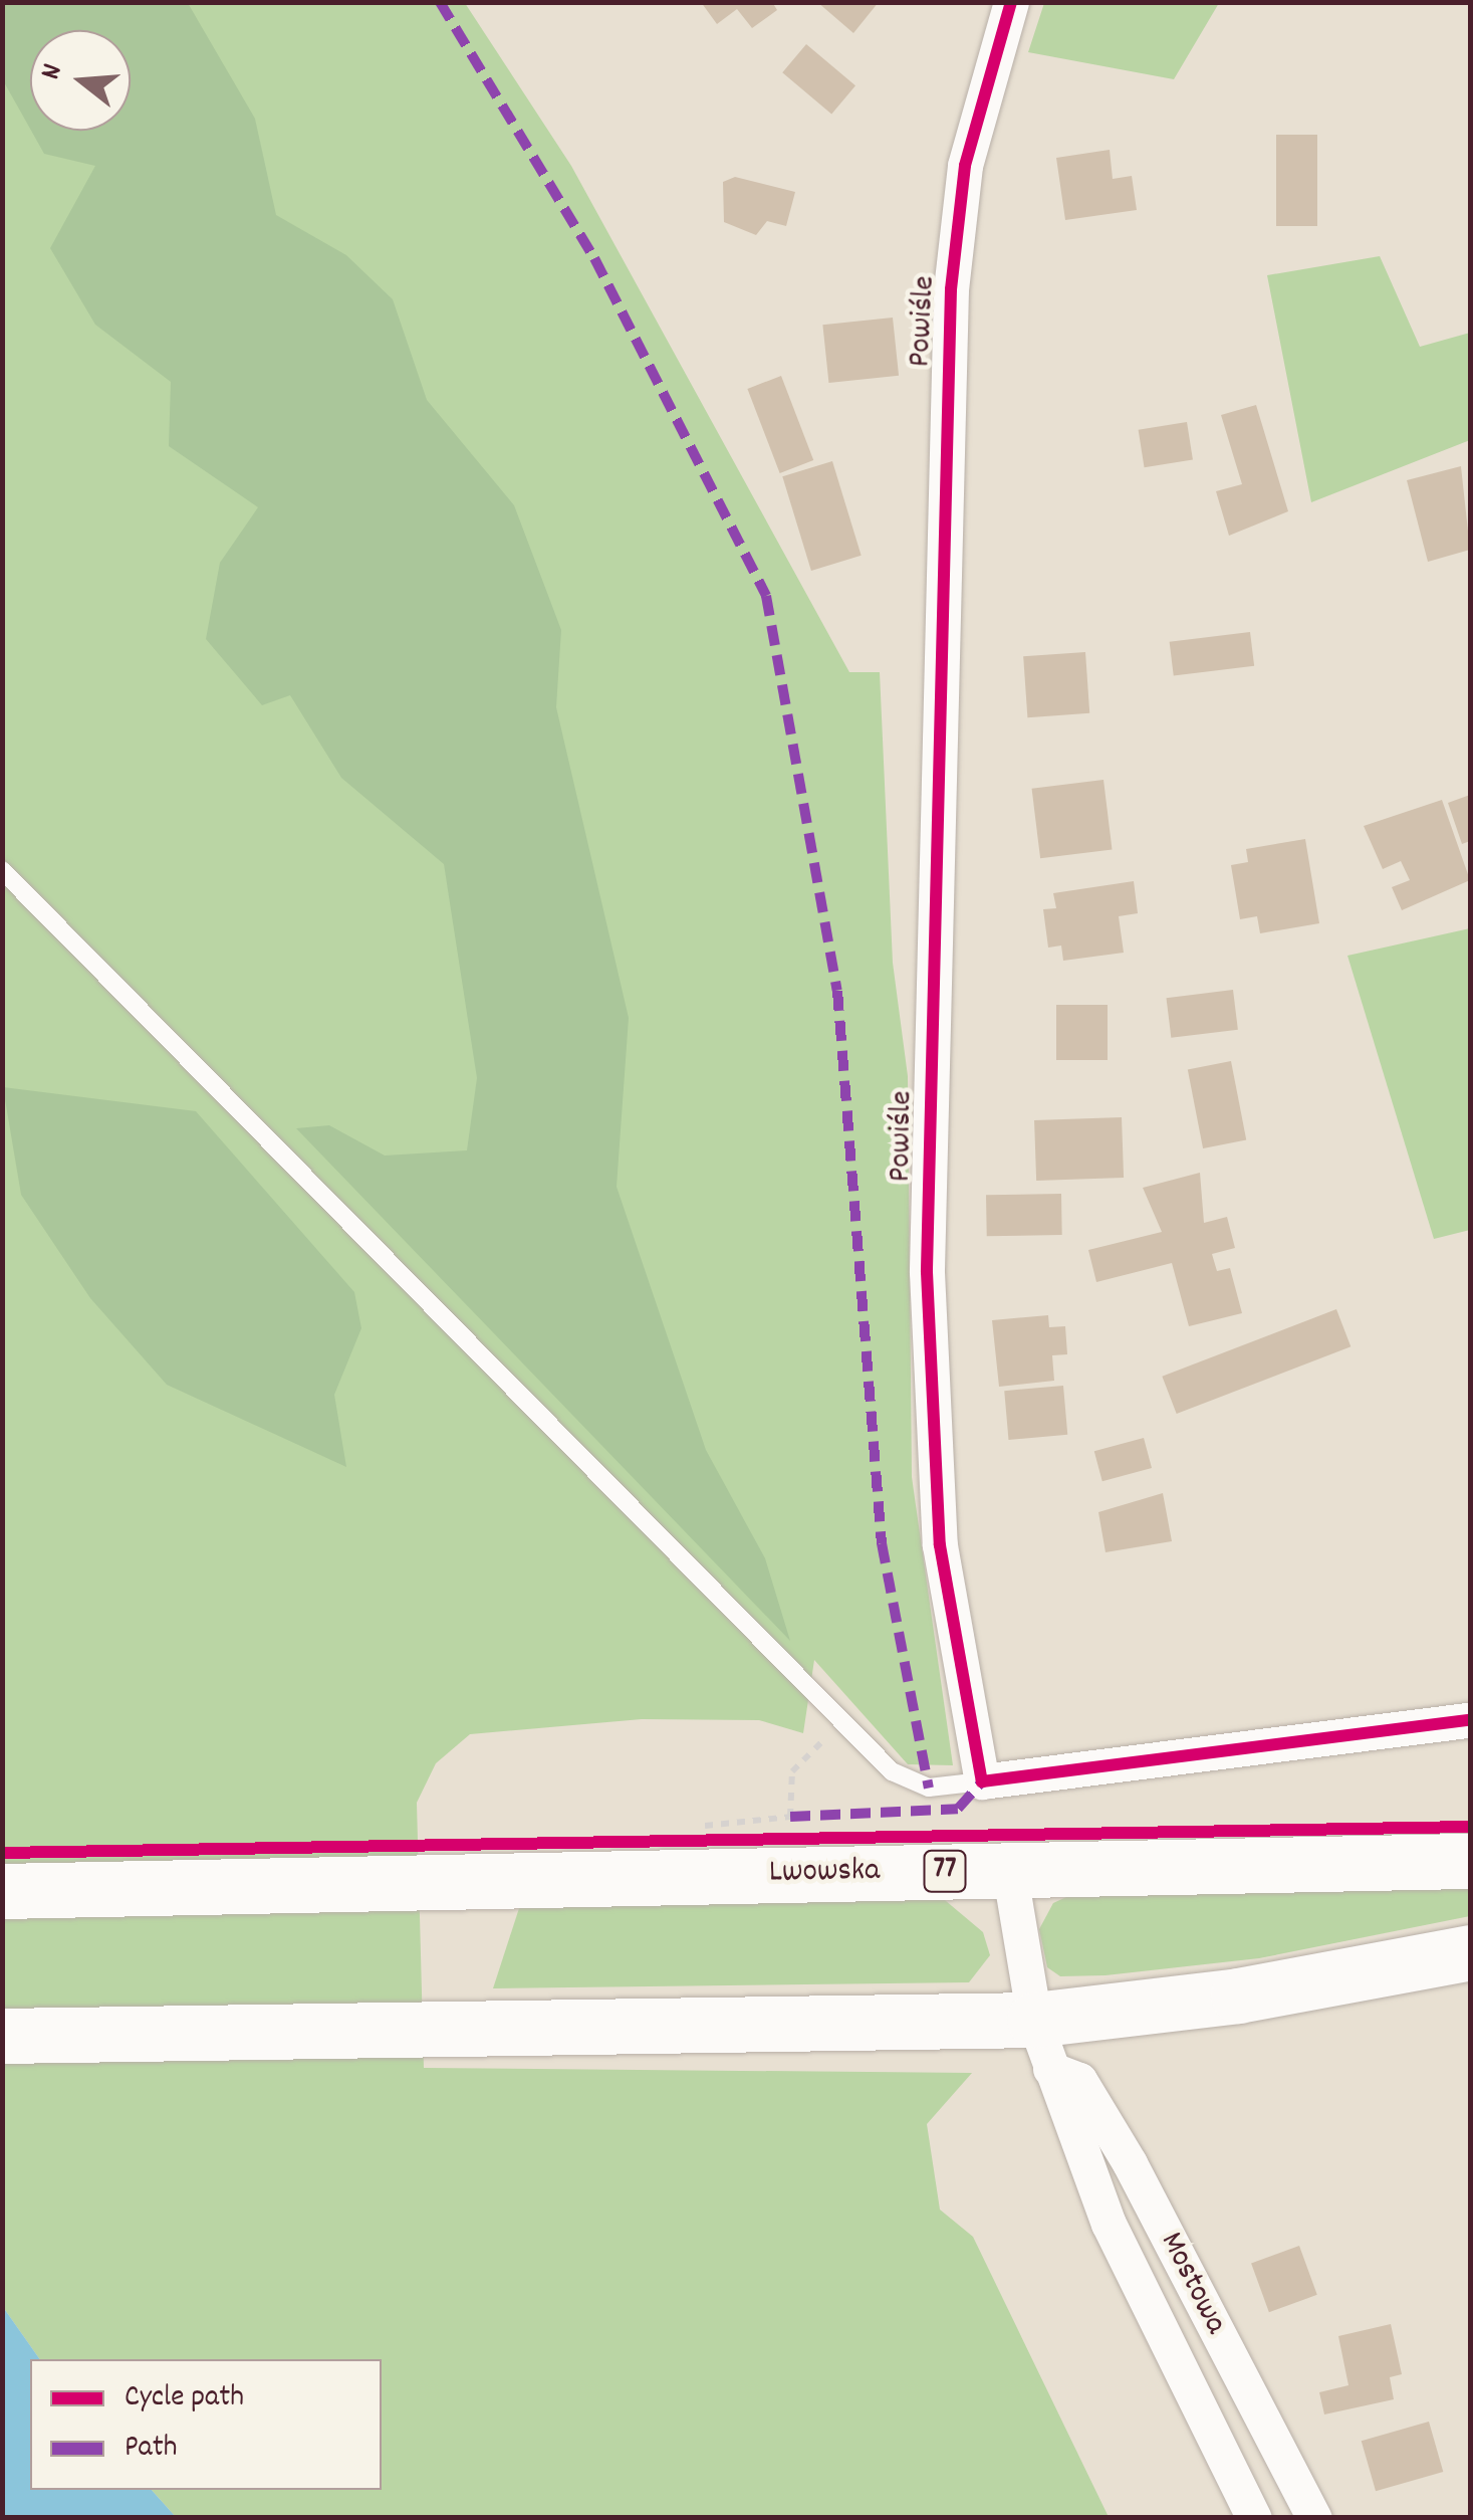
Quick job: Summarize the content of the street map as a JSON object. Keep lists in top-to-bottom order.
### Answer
{
  "streets": {
    "main road": ["77", "Lwowska"],
    "street": ["Powiśle", "Mostowa"]
  },
  "legend": ["Cycle path", "Path"],
  "north": "left"
}
